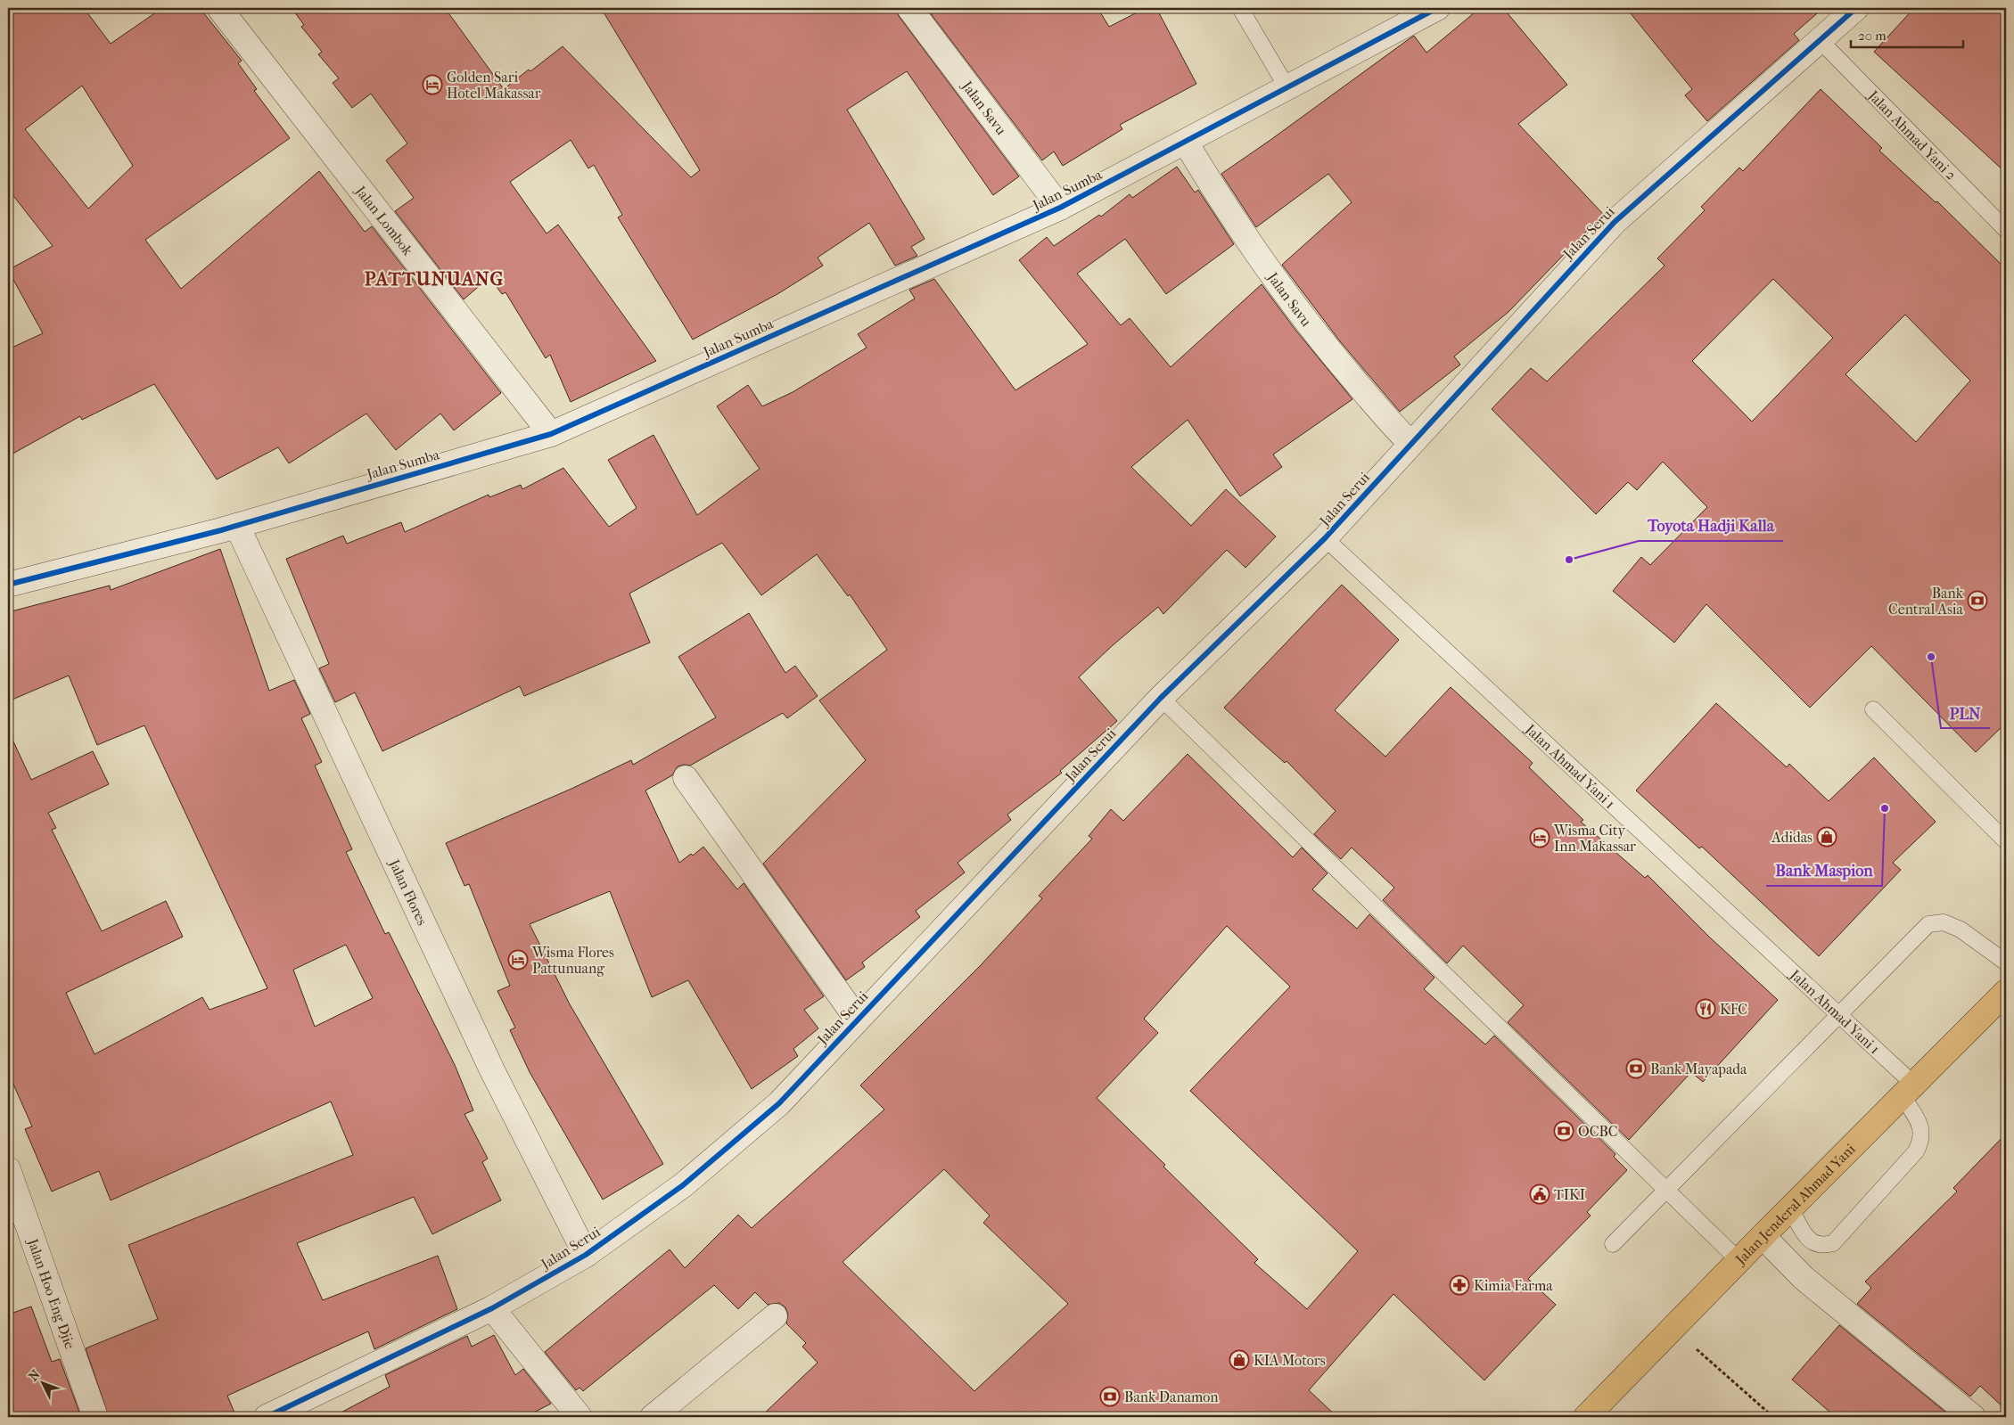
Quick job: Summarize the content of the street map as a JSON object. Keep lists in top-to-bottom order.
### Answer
{
  "streets": {
    "highway": ["Jalan Jenderal Ahmad Yani"],
    "street": [
      "Jalan Savu",
      "Jalan Sumba",
      "Jalan Lombok",
      "Jalan Serui",
      "Jalan Flores",
      "Jalan Hoo Eng Djie"
    ],
    "lane": ["Jalan Ahmad Yani 2", "Jalan Ahmad Yani 1"]
  },
  "crossings": [
    ["Jalan Savu", "Jalan Sumba"],
    ["Jalan Savu", "Jalan Serui"],
    ["Jalan Ahmad Yani 2", "Jalan Serui"],
    ["Jalan Sumba", "Jalan Lombok"],
    ["Jalan Sumba", "Jalan Flores"],
    ["Jalan Serui", "Jalan Ahmad Yani 1"],
    ["Jalan Serui", "Jalan Flores"],
    ["Jalan Ahmad Yani 1", "Jalan Jenderal Ahmad Yani"]
  ],
  "districts": ["PATTUNUANG"],
  "places": {
    "hotel": ["Golden Sari Hotel Makassar", "Wisma City Inn Makassar", "Wisma Flores Pattunuang"],
    "other": ["Toyota Hadji Kalla", "PLN", "Bank Maspion"],
    "bank": [
      "Bank Central Asia",
      "Bank Mayapada",
      "OCBC",
      "Bank Danamon"
    ],
    "shop": ["Adidas", "KIA Motors"],
    "restaurant": ["KFC"],
    "public building": ["TIKI"],
    "pharmacy": ["Kimia Farma"]
  },
  "scale_bar": "20 m",
  "north": "top left"
}
